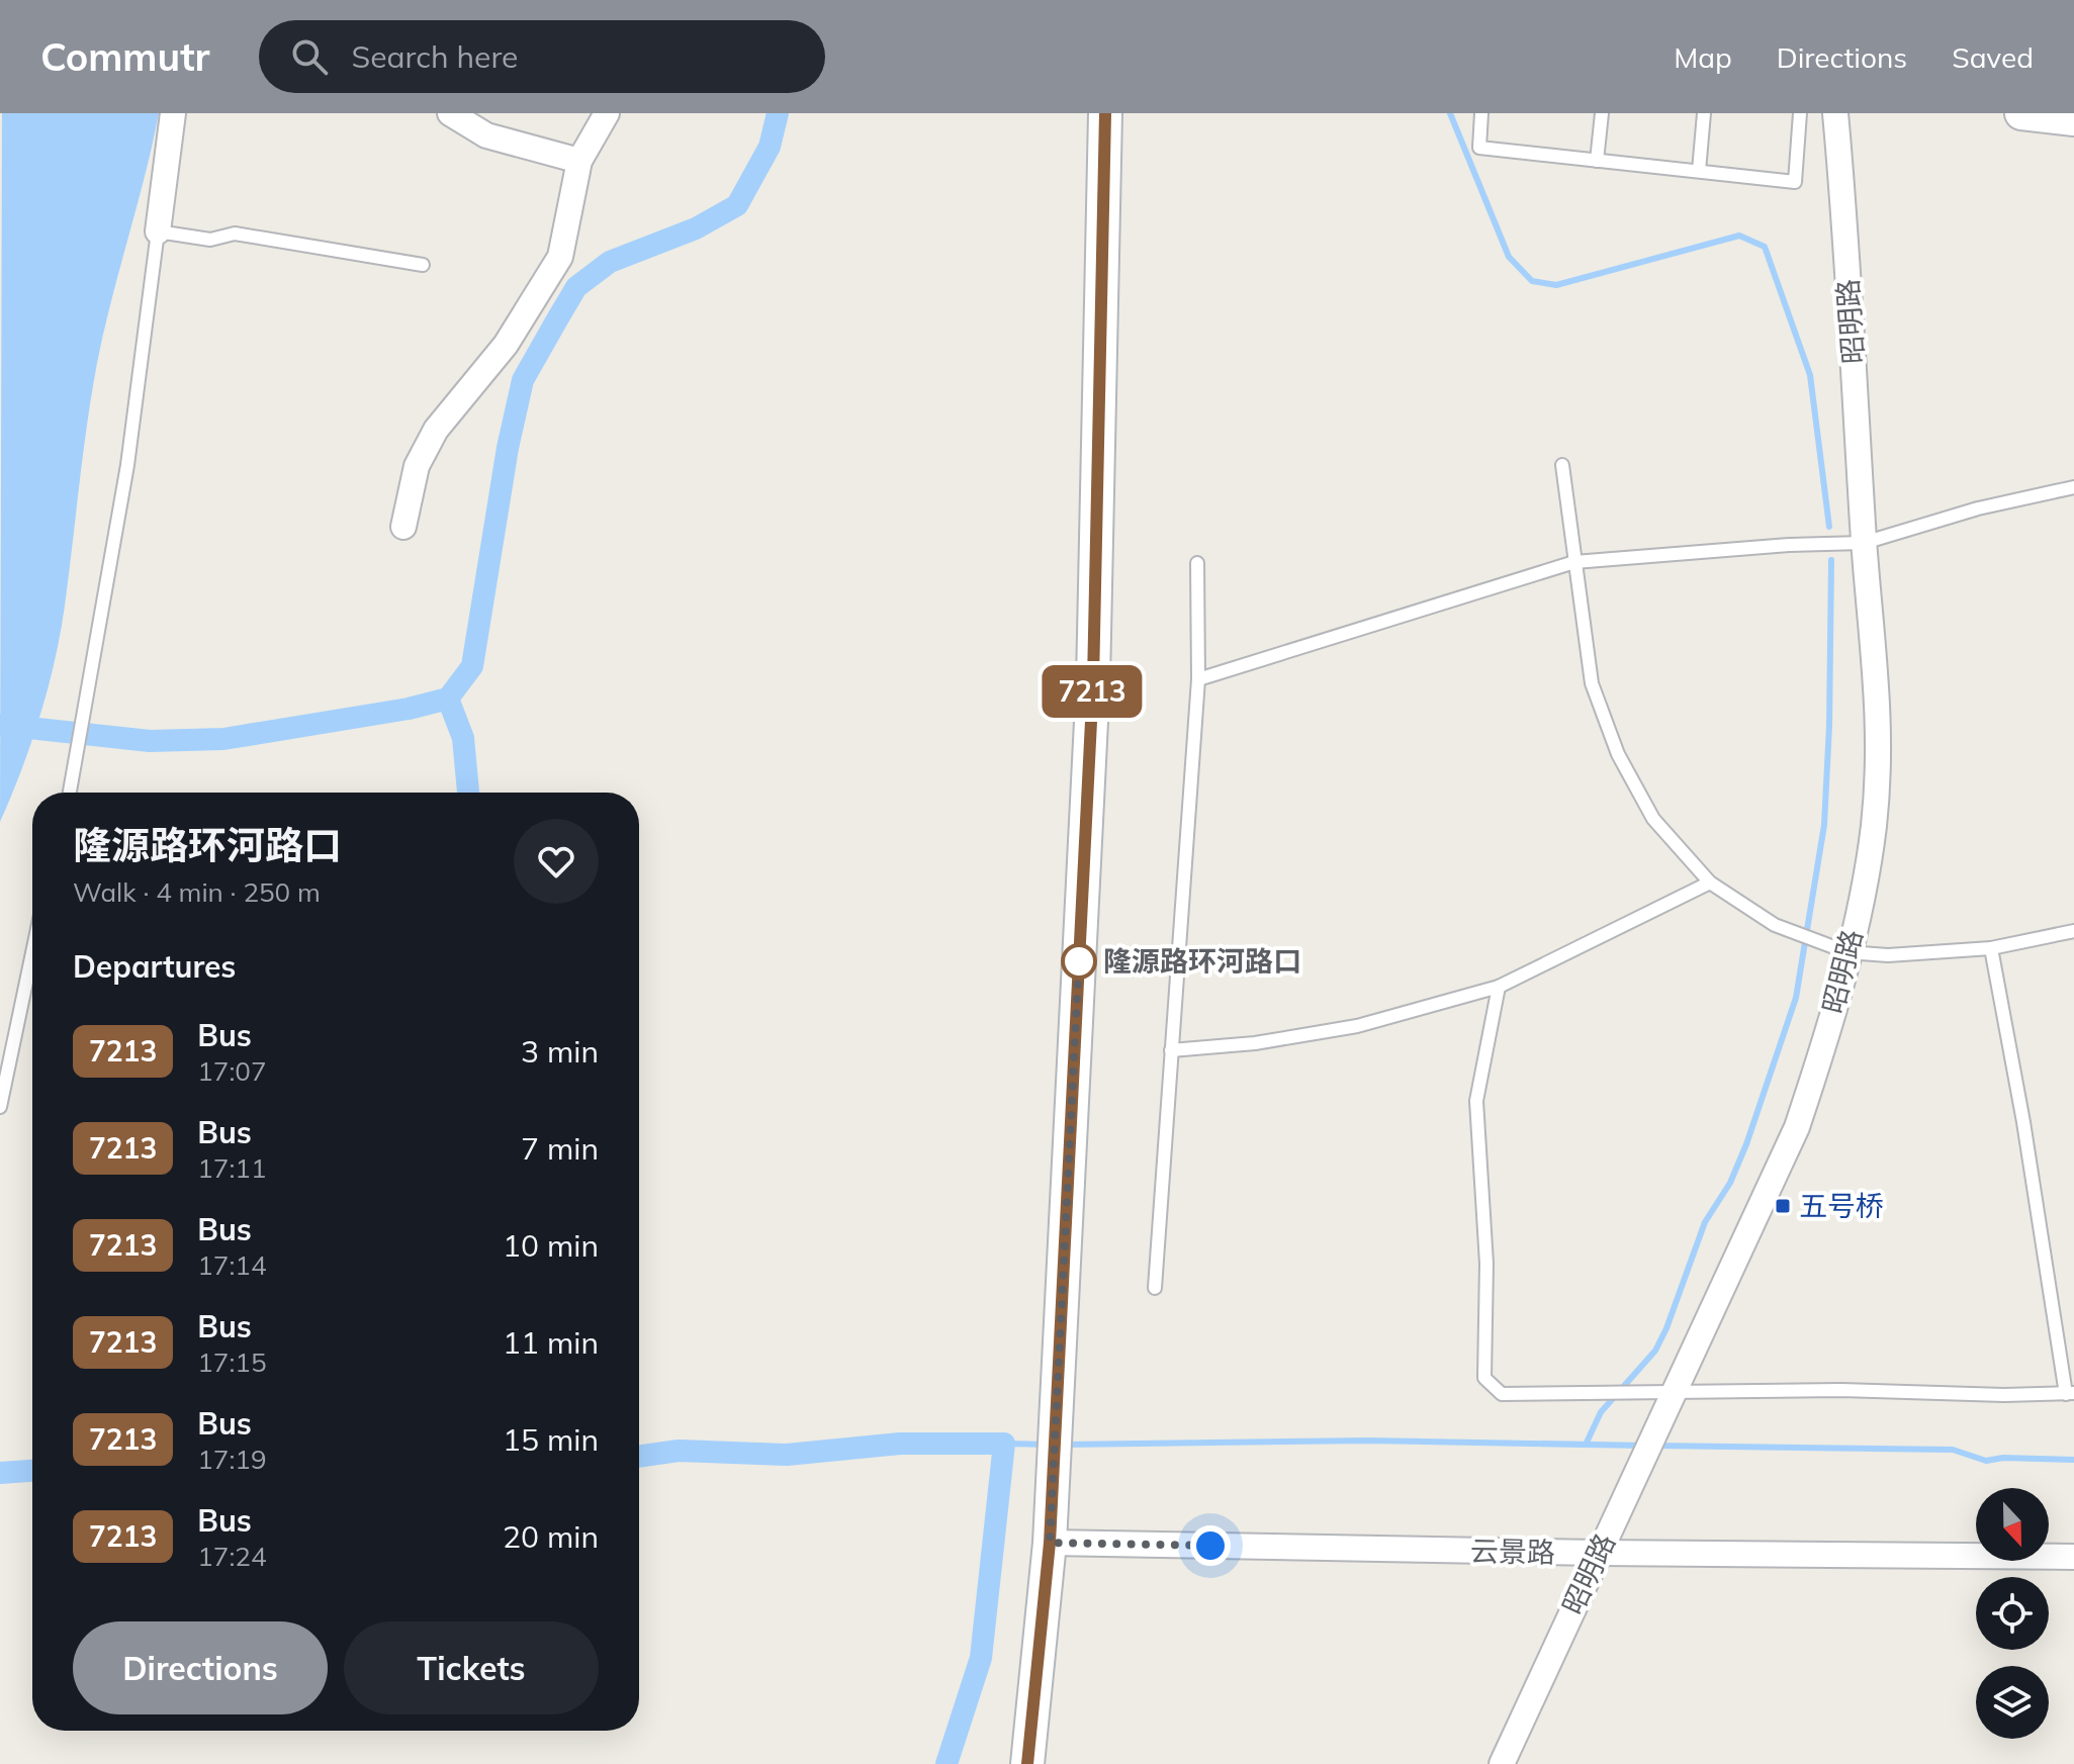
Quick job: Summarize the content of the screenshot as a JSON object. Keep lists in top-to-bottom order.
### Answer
{
  "streets": {
    "street": ["昭明路", "云景路"]
  },
  "crossings": [
    ["昭明路", "云景路"]
  ],
  "places": {
    "other": ["隆源路环河路口"],
    "transit": ["五号桥"]
  },
  "lines": ["bus line 7213"],
  "north": "bottom",
  "page": {
    "header": "Commutr",
    "search": "Search here",
    "nav": ["Map", "Directions", "Saved"],
    "on_map": "7213",
    "heading": [
      ["隆源路环河路口", "Walk · 4 min · 250 m"],
      "Departures"
    ],
    "list": [
      {
        "mark": "7213",
        "name": "Bus",
        "note": "17:07",
        "value": "3 min"
      },
      {
        "mark": "7213",
        "name": "Bus",
        "note": "17:11",
        "value": "7 min"
      },
      {
        "mark": "7213",
        "name": "Bus",
        "note": "17:14",
        "value": "10 min"
      },
      {
        "mark": "7213",
        "name": "Bus",
        "note": "17:15",
        "value": "11 min"
      },
      {
        "mark": "7213",
        "name": "Bus",
        "note": "17:19",
        "value": "15 min"
      },
      {
        "mark": "7213",
        "name": "Bus",
        "note": "17:24",
        "value": "20 min"
      }
    ],
    "buttons": ["Directions", "Tickets"]
  }
}
